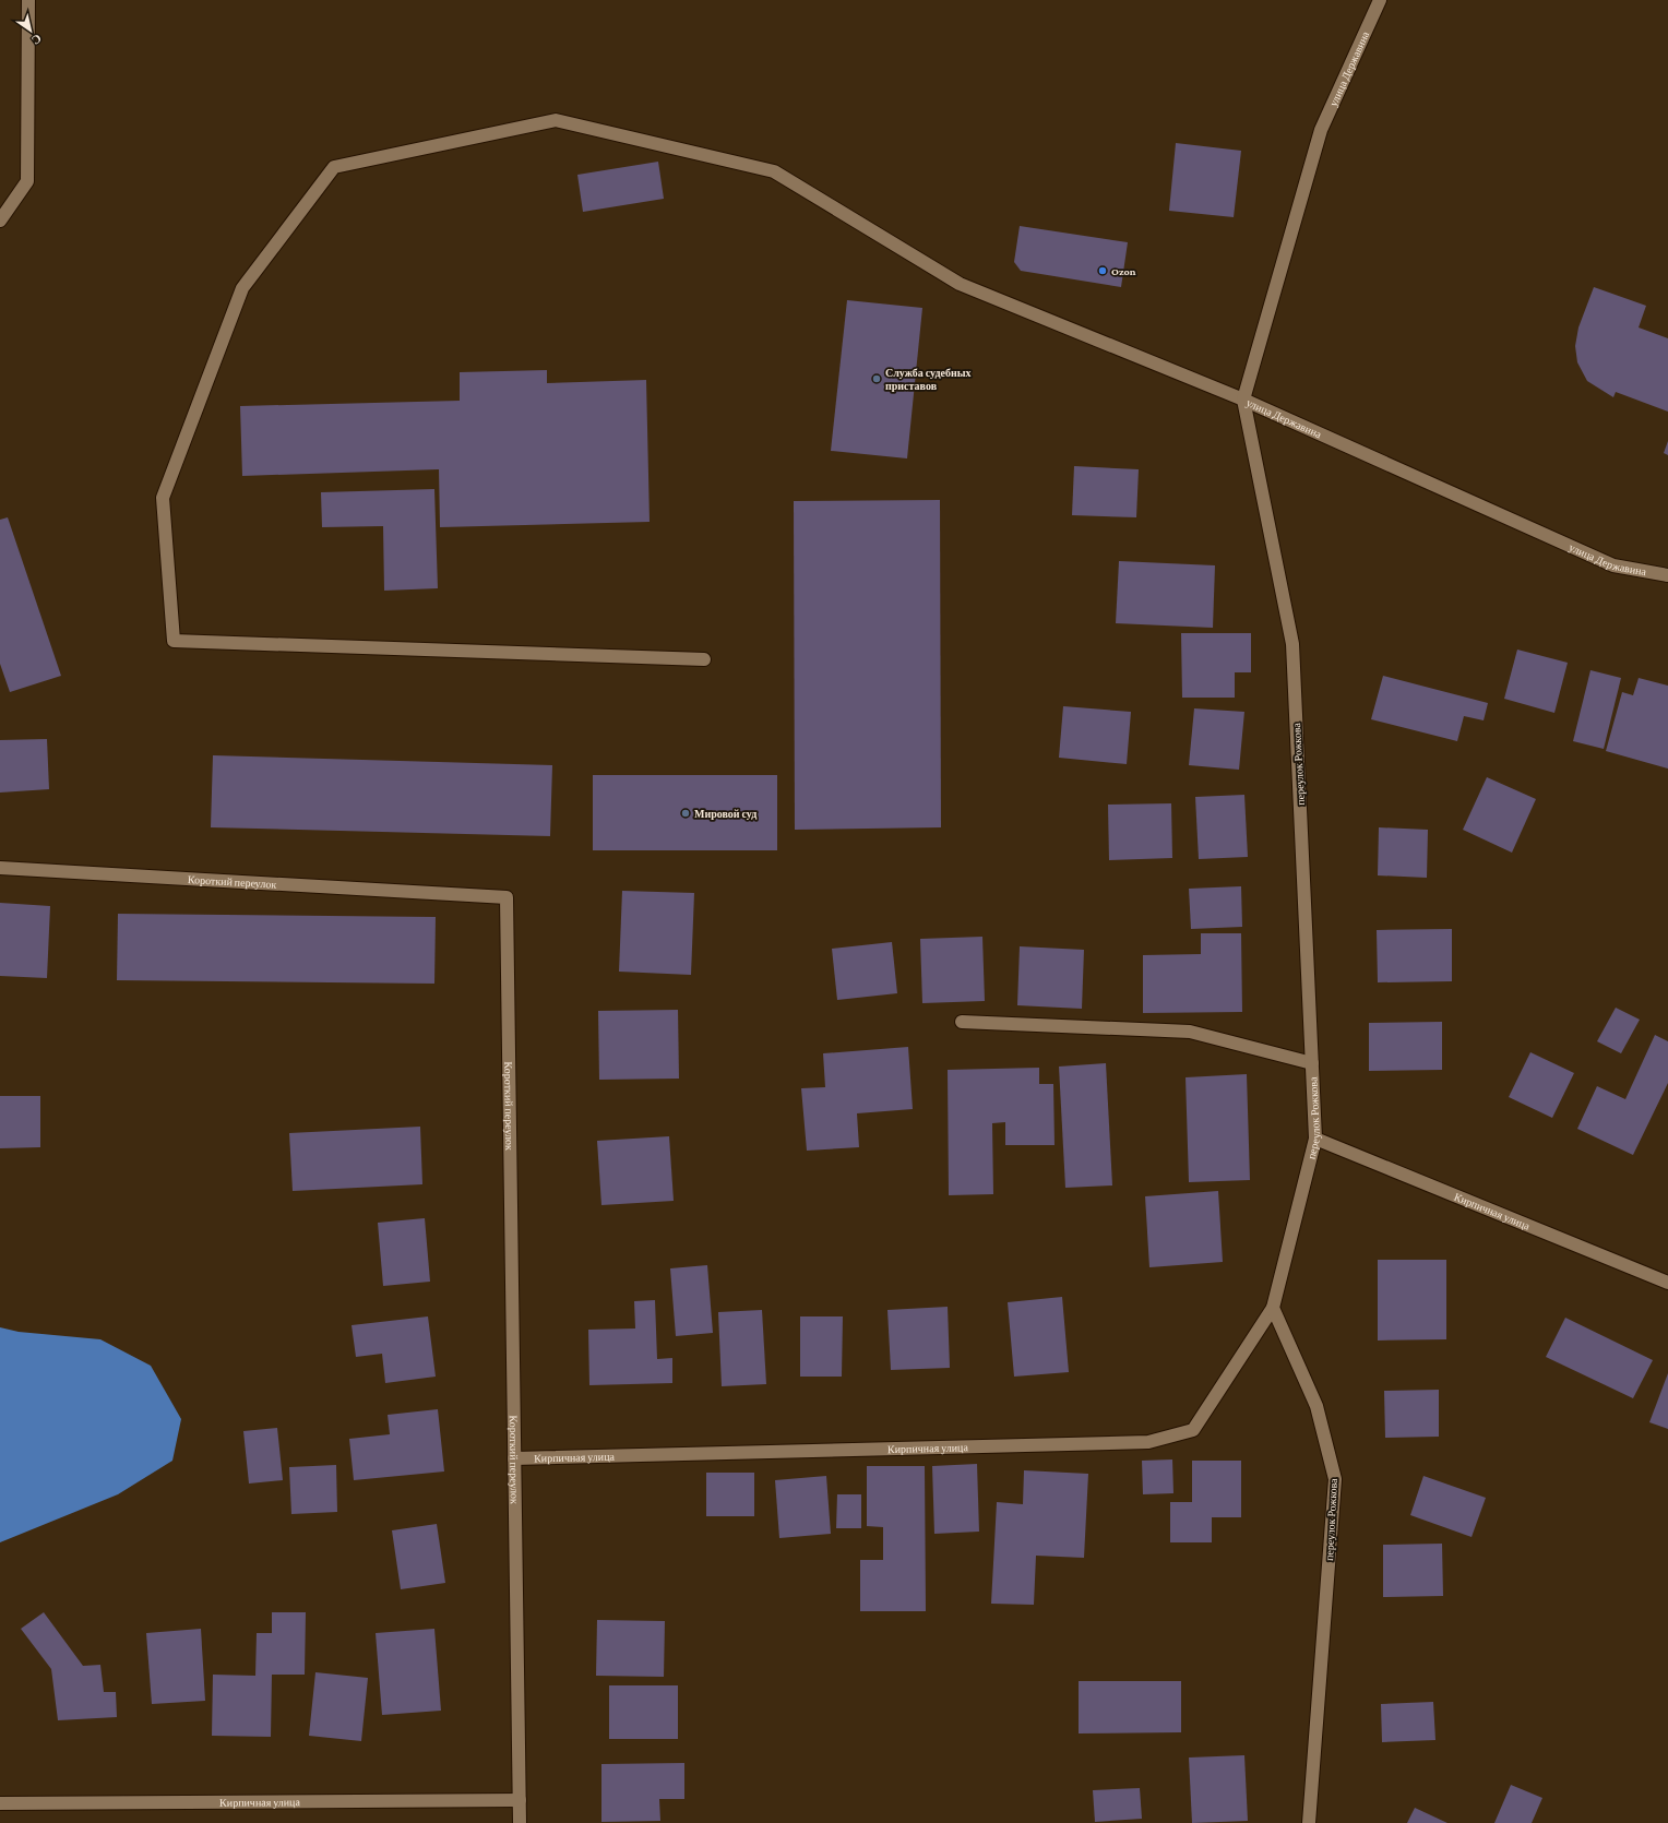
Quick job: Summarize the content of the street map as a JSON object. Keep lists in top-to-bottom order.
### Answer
{
  "streets": {
    "street": [
      "улица Державина",
      "переулок Рожкова",
      "Короткий переулок",
      "Кирпичная улица"
    ]
  },
  "crossings": [
    ["улица Державина", "переулок Рожкова"],
    ["переулок Рожкова", "Кирпичная улица"],
    ["Короткий переулок", "Кирпичная улица"]
  ],
  "places": ["Ozon", "Служба судебных приставов", "Мировой суд"],
  "north": "bottom right"
}
